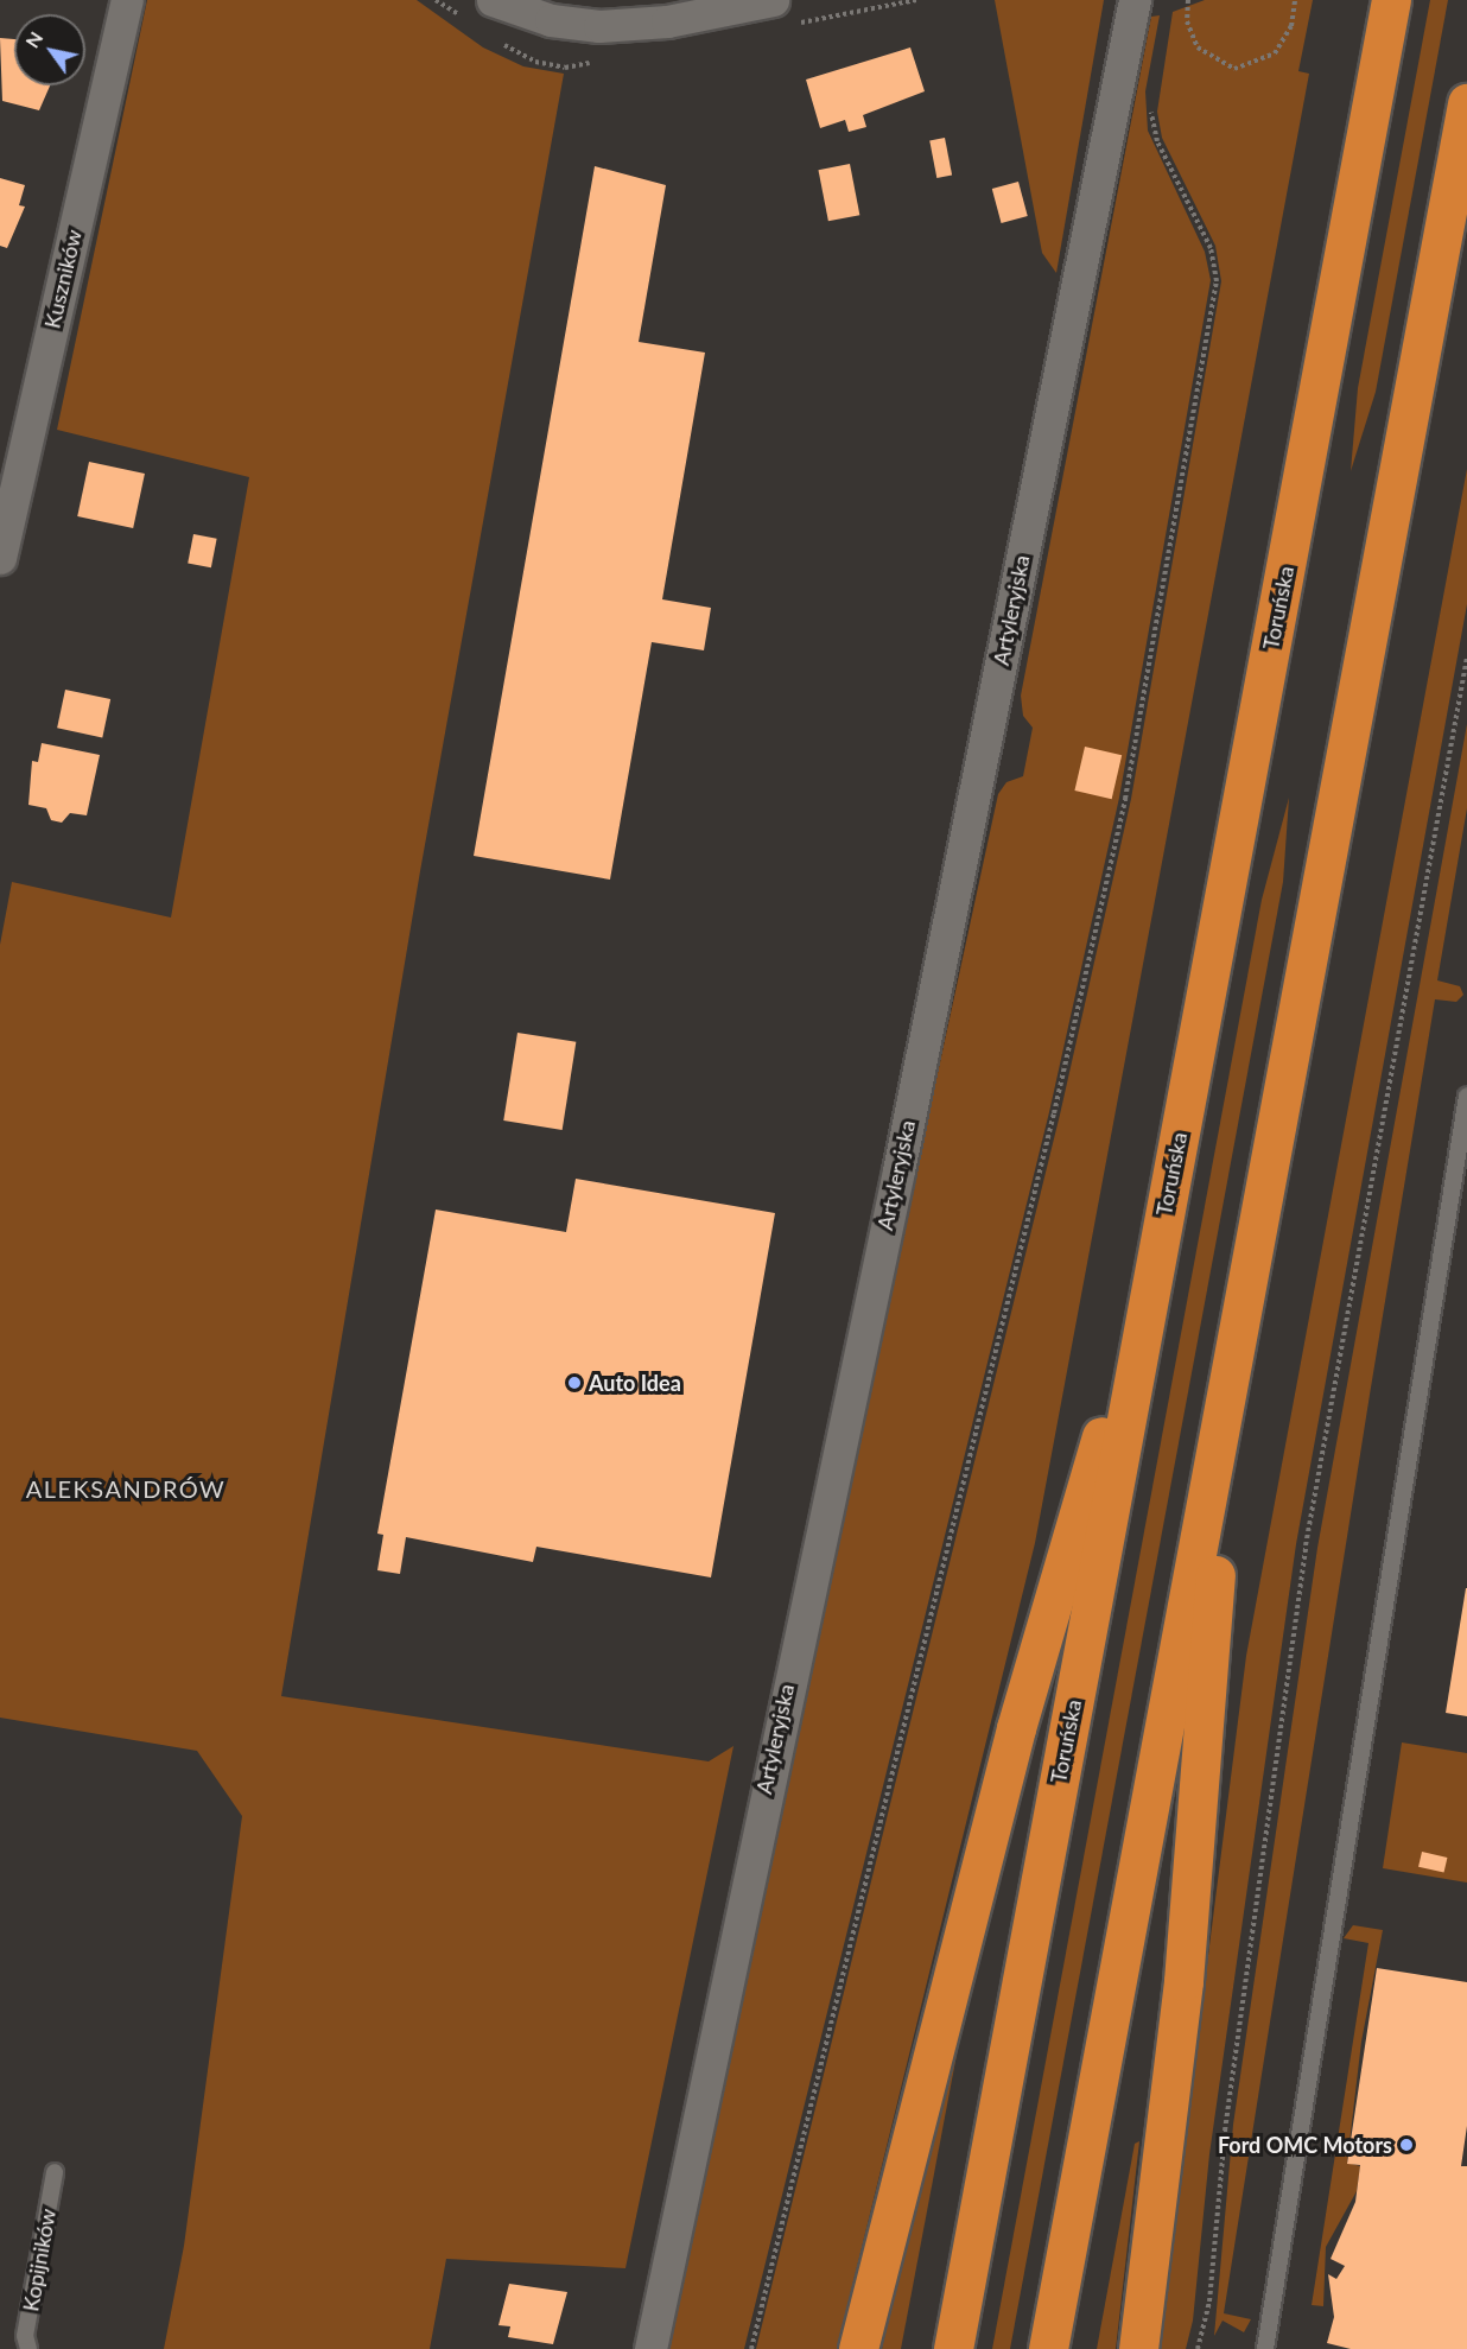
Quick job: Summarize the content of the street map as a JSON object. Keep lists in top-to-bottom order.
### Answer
{
  "streets": {
    "highway": ["Toruńska"],
    "street": ["Kuszników", "Artyleryjska"],
    "lane": ["Kopijników"]
  },
  "districts": ["ALEKSANDRÓW"],
  "places": ["Auto Idea", "Ford OMC Motors"],
  "north": "top left"
}
